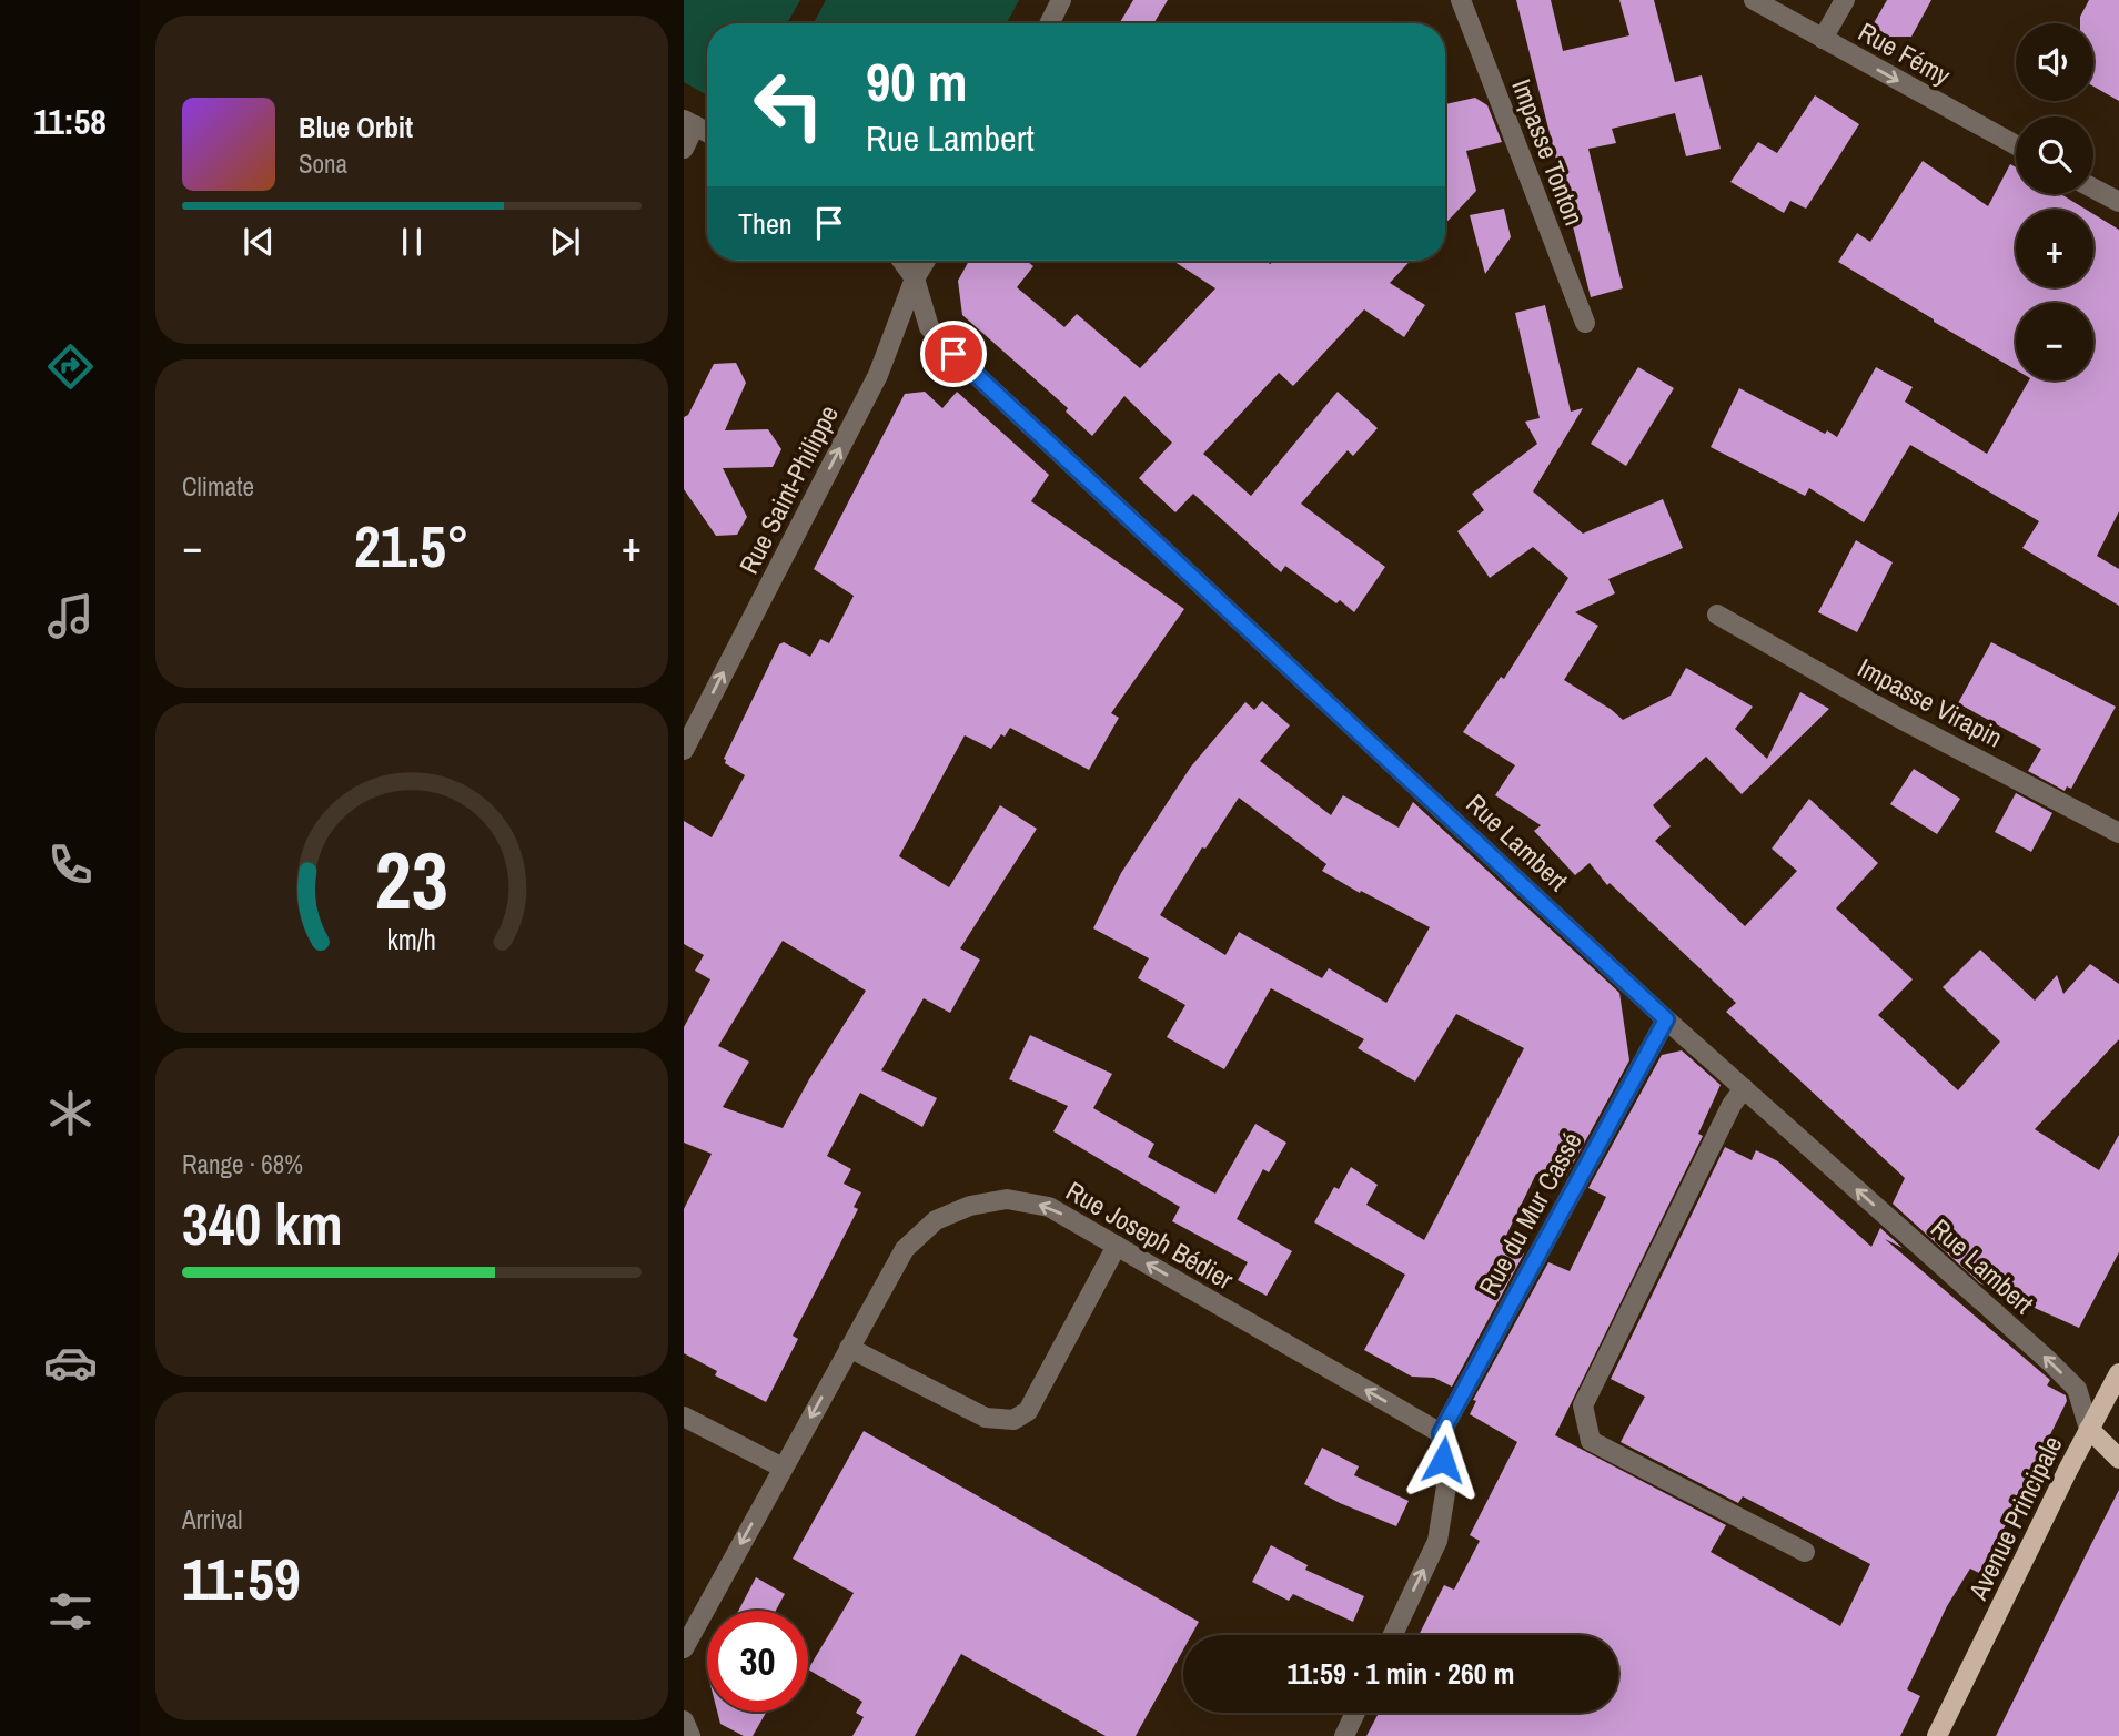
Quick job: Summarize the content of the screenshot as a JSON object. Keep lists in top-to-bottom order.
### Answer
{
  "streets": {
    "main road": ["Rue Lambert", "Avenue Principale"],
    "street": [
      "Rue Fémy",
      "Impasse Tonton",
      "Rue Saint-Philippe",
      "Impasse Virapin",
      "Rue du Mur Cassé",
      "Rue Joseph Bédier"
    ]
  },
  "crossings": [
    ["Rue Saint-Philippe", "Rue Lambert"],
    ["Rue Lambert", "Rue du Mur Cassé"],
    ["Rue Lambert", "Avenue Principale"],
    ["Rue du Mur Cassé", "Rue Joseph Bédier"]
  ],
  "one_way": ["Rue Fémy", "Rue Saint-Philippe"],
  "page": {
    "tabs": "11:58",
    "map_buttons": ["+", "−"],
    "turn": ["90 m", "Rue Lambert"],
    "song": ["Blue Orbit", "Sona"],
    "then": "Then",
    "tile": [
      "Climate",
      ["Range · 68%", "340 km"],
      ["Arrival", "11:59"]
    ],
    "heat": ["−", "21.5°", "+"],
    "limit": "30",
    "trip": "11:59 · 1 min · 260 m",
    "gauge": ["23", "km/h"]
  }
}
